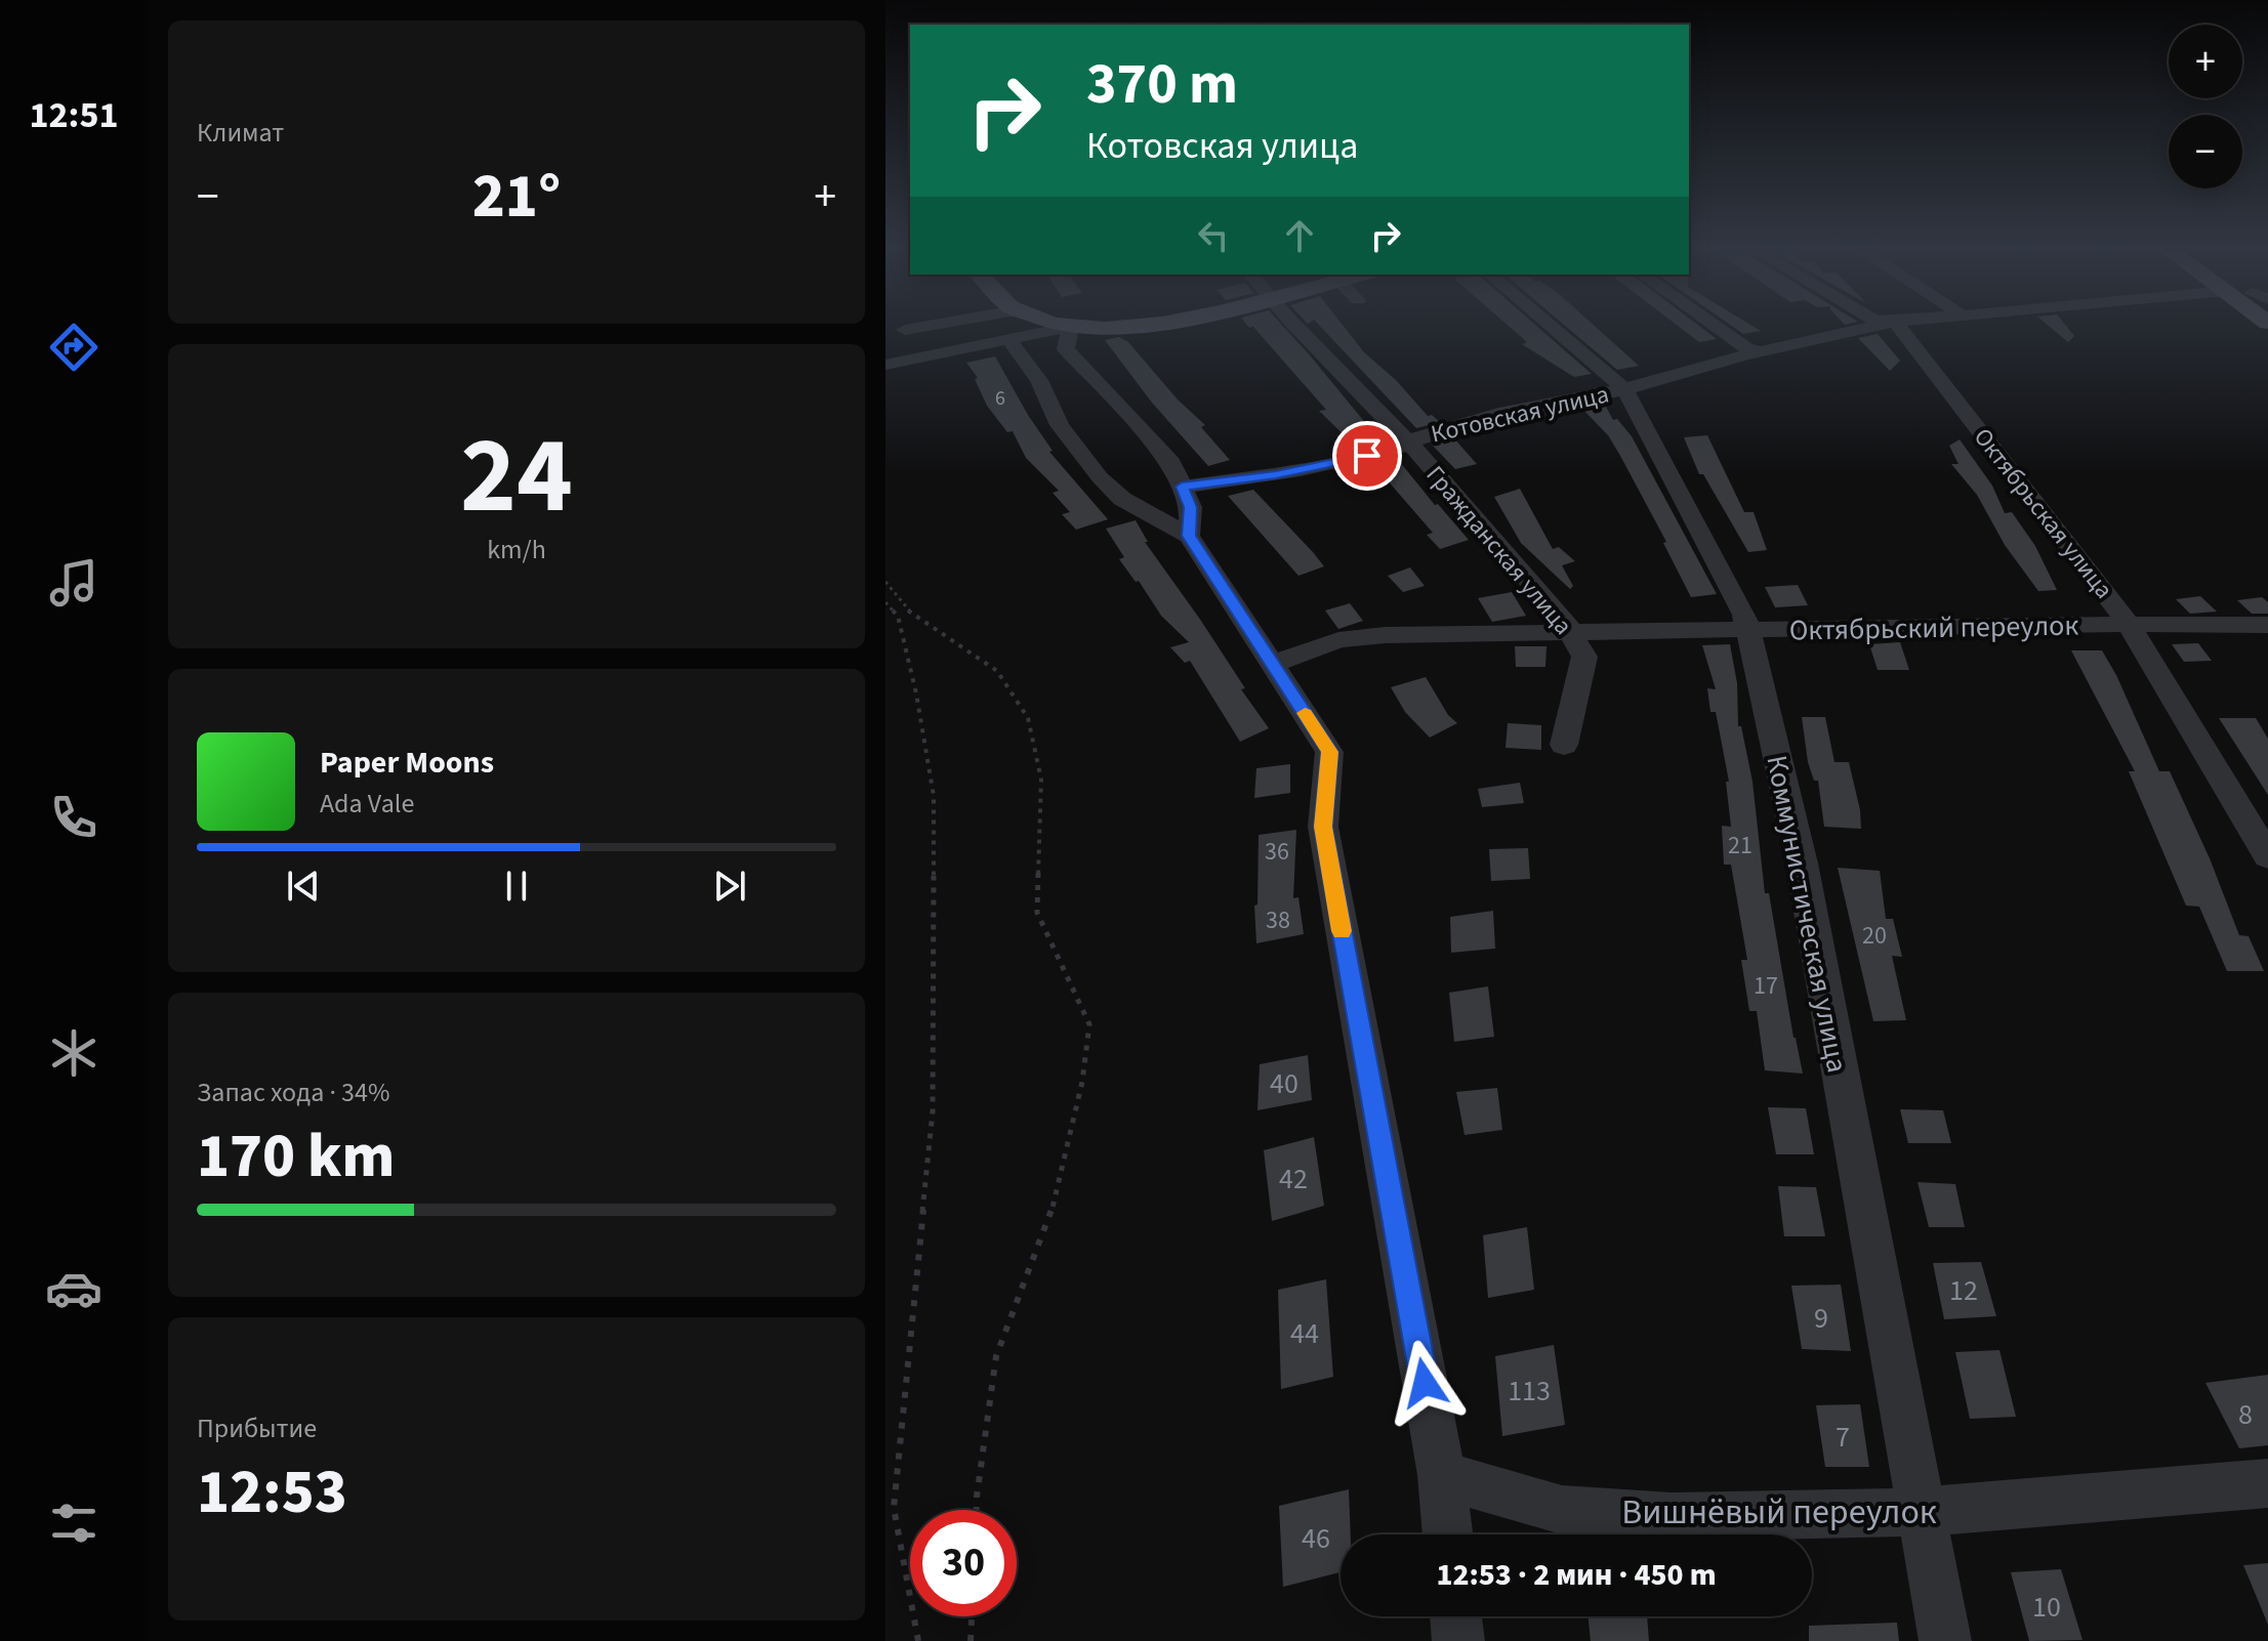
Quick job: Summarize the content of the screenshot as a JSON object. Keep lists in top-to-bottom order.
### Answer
{
  "streets": {
    "street": [
      "Котовская улица",
      "Октябрьская улица",
      "Гражданская улица",
      "Октябрьский переулок",
      "Коммунистическая улица",
      "Вишнёвый переулок"
    ]
  },
  "crossings": [
    ["Котовская улица", "Гражданская улица"],
    ["Котовская улица", "Коммунистическая улица"],
    ["Октябрьская улица", "Октябрьский переулок"],
    ["Гражданская улица", "Октябрьский переулок"],
    ["Октябрьский переулок", "Коммунистическая улица"],
    ["Коммунистическая улица", "Вишнёвый переулок"]
  ],
  "house_numbers": [
    "6",
    "21",
    "36",
    "38",
    "20",
    "17",
    "40",
    "42",
    "12",
    "9",
    "44",
    "113",
    "8",
    "7",
    "46",
    "10"
  ],
  "page": {
    "tabs": "12:51",
    "tile": [
      "Климат",
      ["24", "km/h"],
      ["Запас хода · 34%", "170 km"],
      ["Прибытие", "12:53"]
    ],
    "map_buttons": ["+", "−"],
    "turn": ["370 m", "Котовская улица"],
    "heat": ["−", "21°", "+"],
    "song": ["Paper Moons", "Ada Vale"],
    "limit": "30",
    "trip": "12:53 · 2 мин · 450 m"
  }
}
